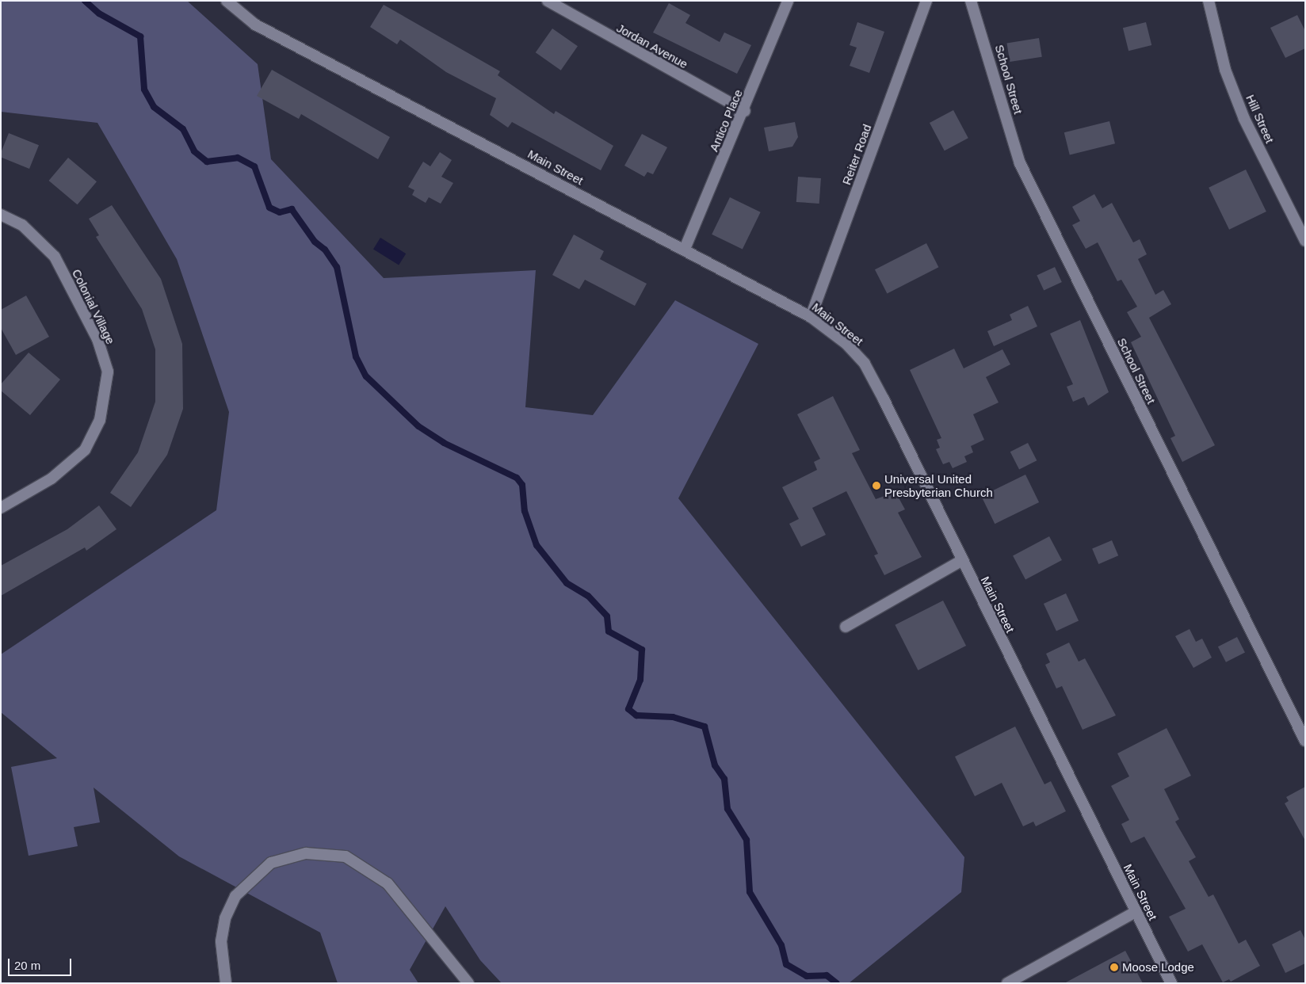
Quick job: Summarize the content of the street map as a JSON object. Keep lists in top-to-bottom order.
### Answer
{
  "streets": {
    "street": [
      "Jordan Avenue",
      "School Street",
      "Hill Street",
      "Antico Place",
      "Reiter Road",
      "Main Street",
      "Colonial Village"
    ]
  },
  "crossings": [
    ["Jordan Avenue", "Antico Place"],
    ["Antico Place", "Main Street"],
    ["Reiter Road", "Main Street"]
  ],
  "places": ["Universal United Presbyterian Church", "Moose Lodge"],
  "scale_bar": "20 m"
}
